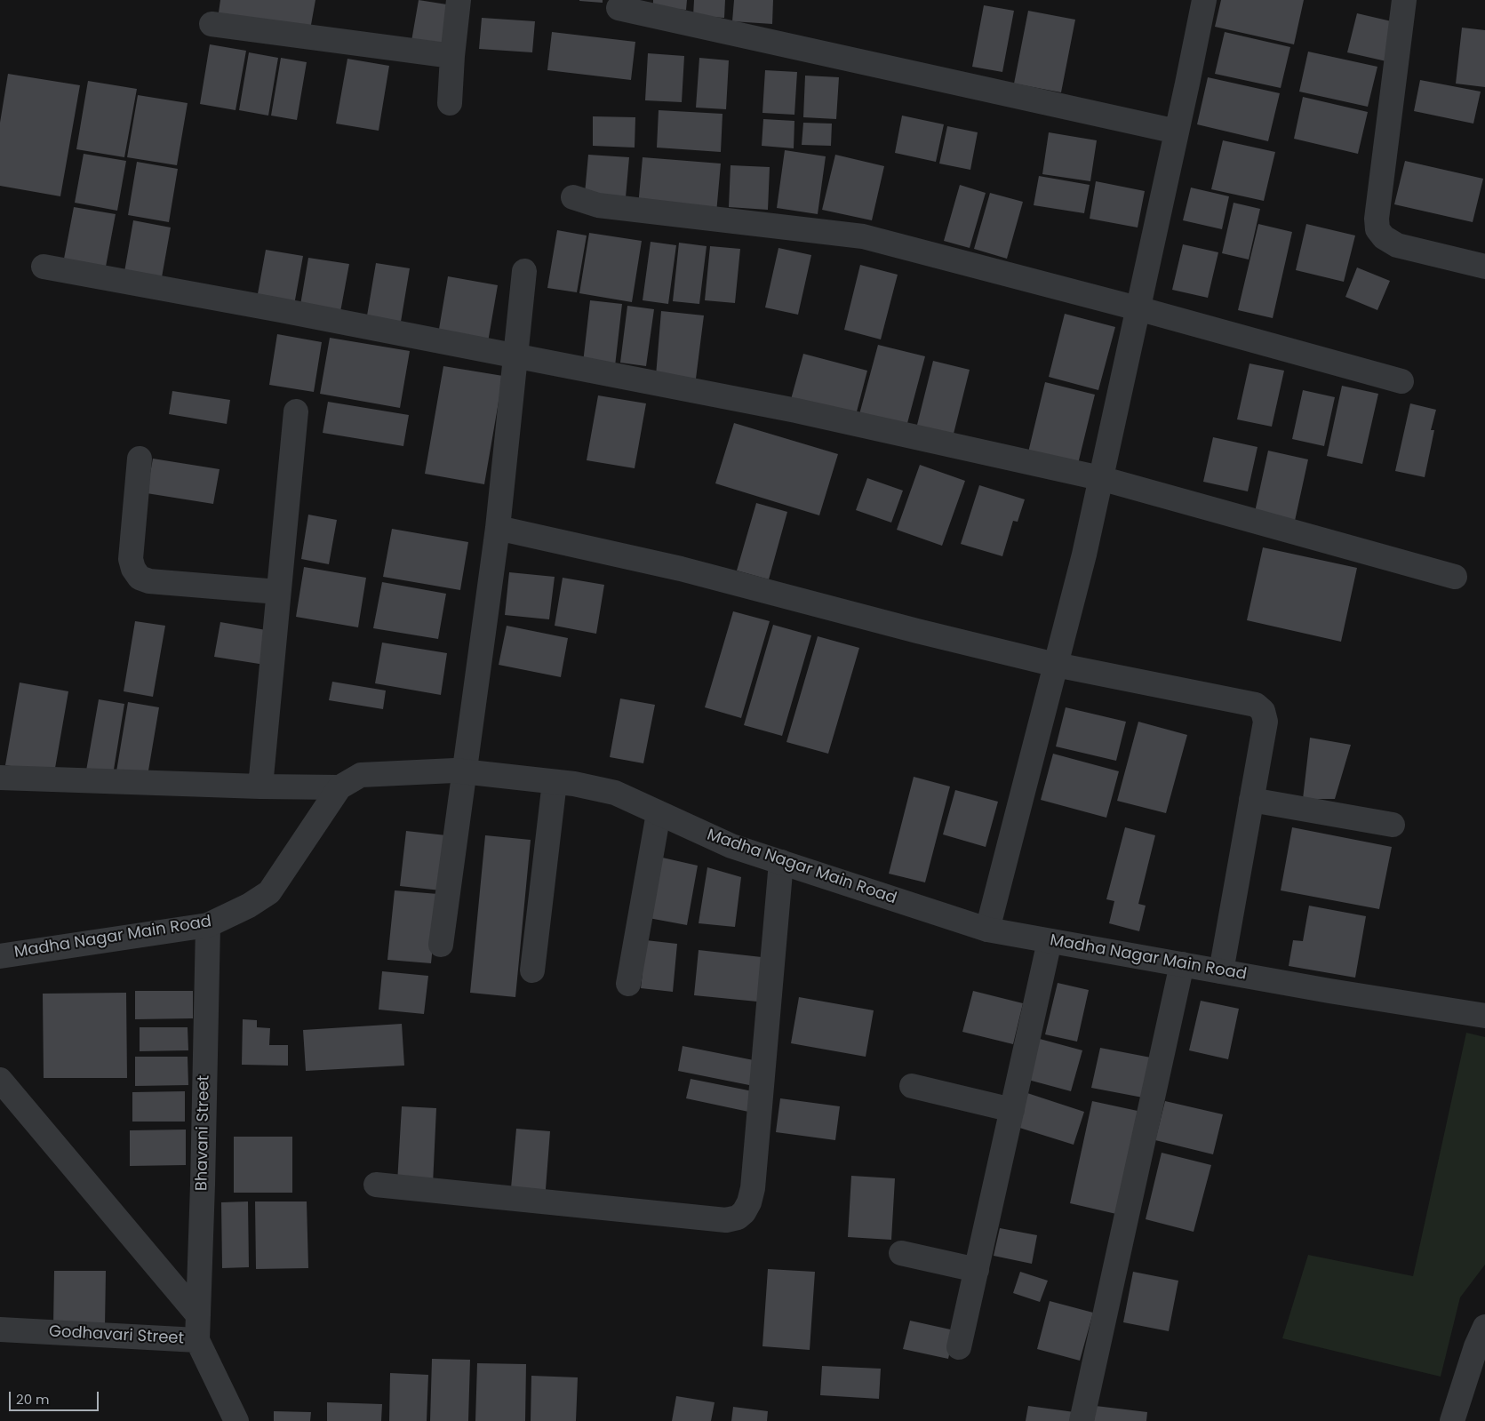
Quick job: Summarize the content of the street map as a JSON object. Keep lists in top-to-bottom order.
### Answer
{
  "streets": {
    "street": ["Madha Nagar Main Road", "Bhavani Street", "Godhavari Street"]
  },
  "crossings": [
    ["Madha Nagar Main Road", "Bhavani Street"],
    ["Bhavani Street", "Godhavari Street"]
  ],
  "scale_bar": "20 m"
}
